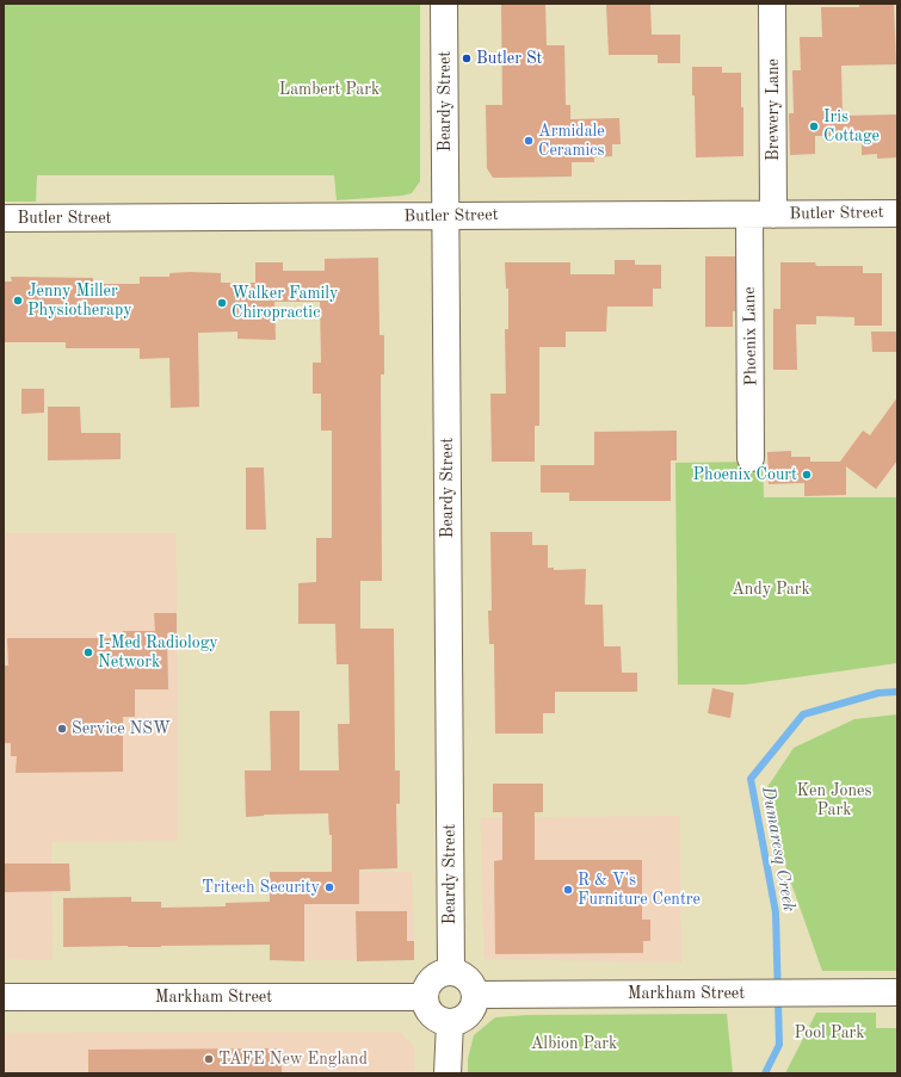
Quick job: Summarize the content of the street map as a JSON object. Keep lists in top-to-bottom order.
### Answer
{
  "streets": {
    "street": [
      "Beardy Street",
      "Brewery Lane",
      "Butler Street",
      "Phoenix Lane",
      "Markham Street"
    ]
  },
  "crossings": [
    ["Beardy Street", "Butler Street"],
    ["Beardy Street", "Markham Street"],
    ["Brewery Lane", "Butler Street"],
    ["Brewery Lane", "Phoenix Lane"],
    ["Butler Street", "Phoenix Lane"]
  ],
  "water": ["Dumaresq Creek"],
  "parks": [
    "Lambert Park",
    "Andy Park",
    "Ken Jones Park",
    "Pool Park",
    "Albion Park"
  ],
  "places": [
    "Butler St",
    "Iris Cottage",
    "Armidale Ceramics",
    "Jenny Miller Physiotherapy",
    "Walker Family Chiropractic",
    "Phoenix Court",
    "I-Med Radiology Network",
    "Service NSW",
    "Tritech Security",
    "R & V's Furniture Centre",
    "TAFE New England"
  ]
}
